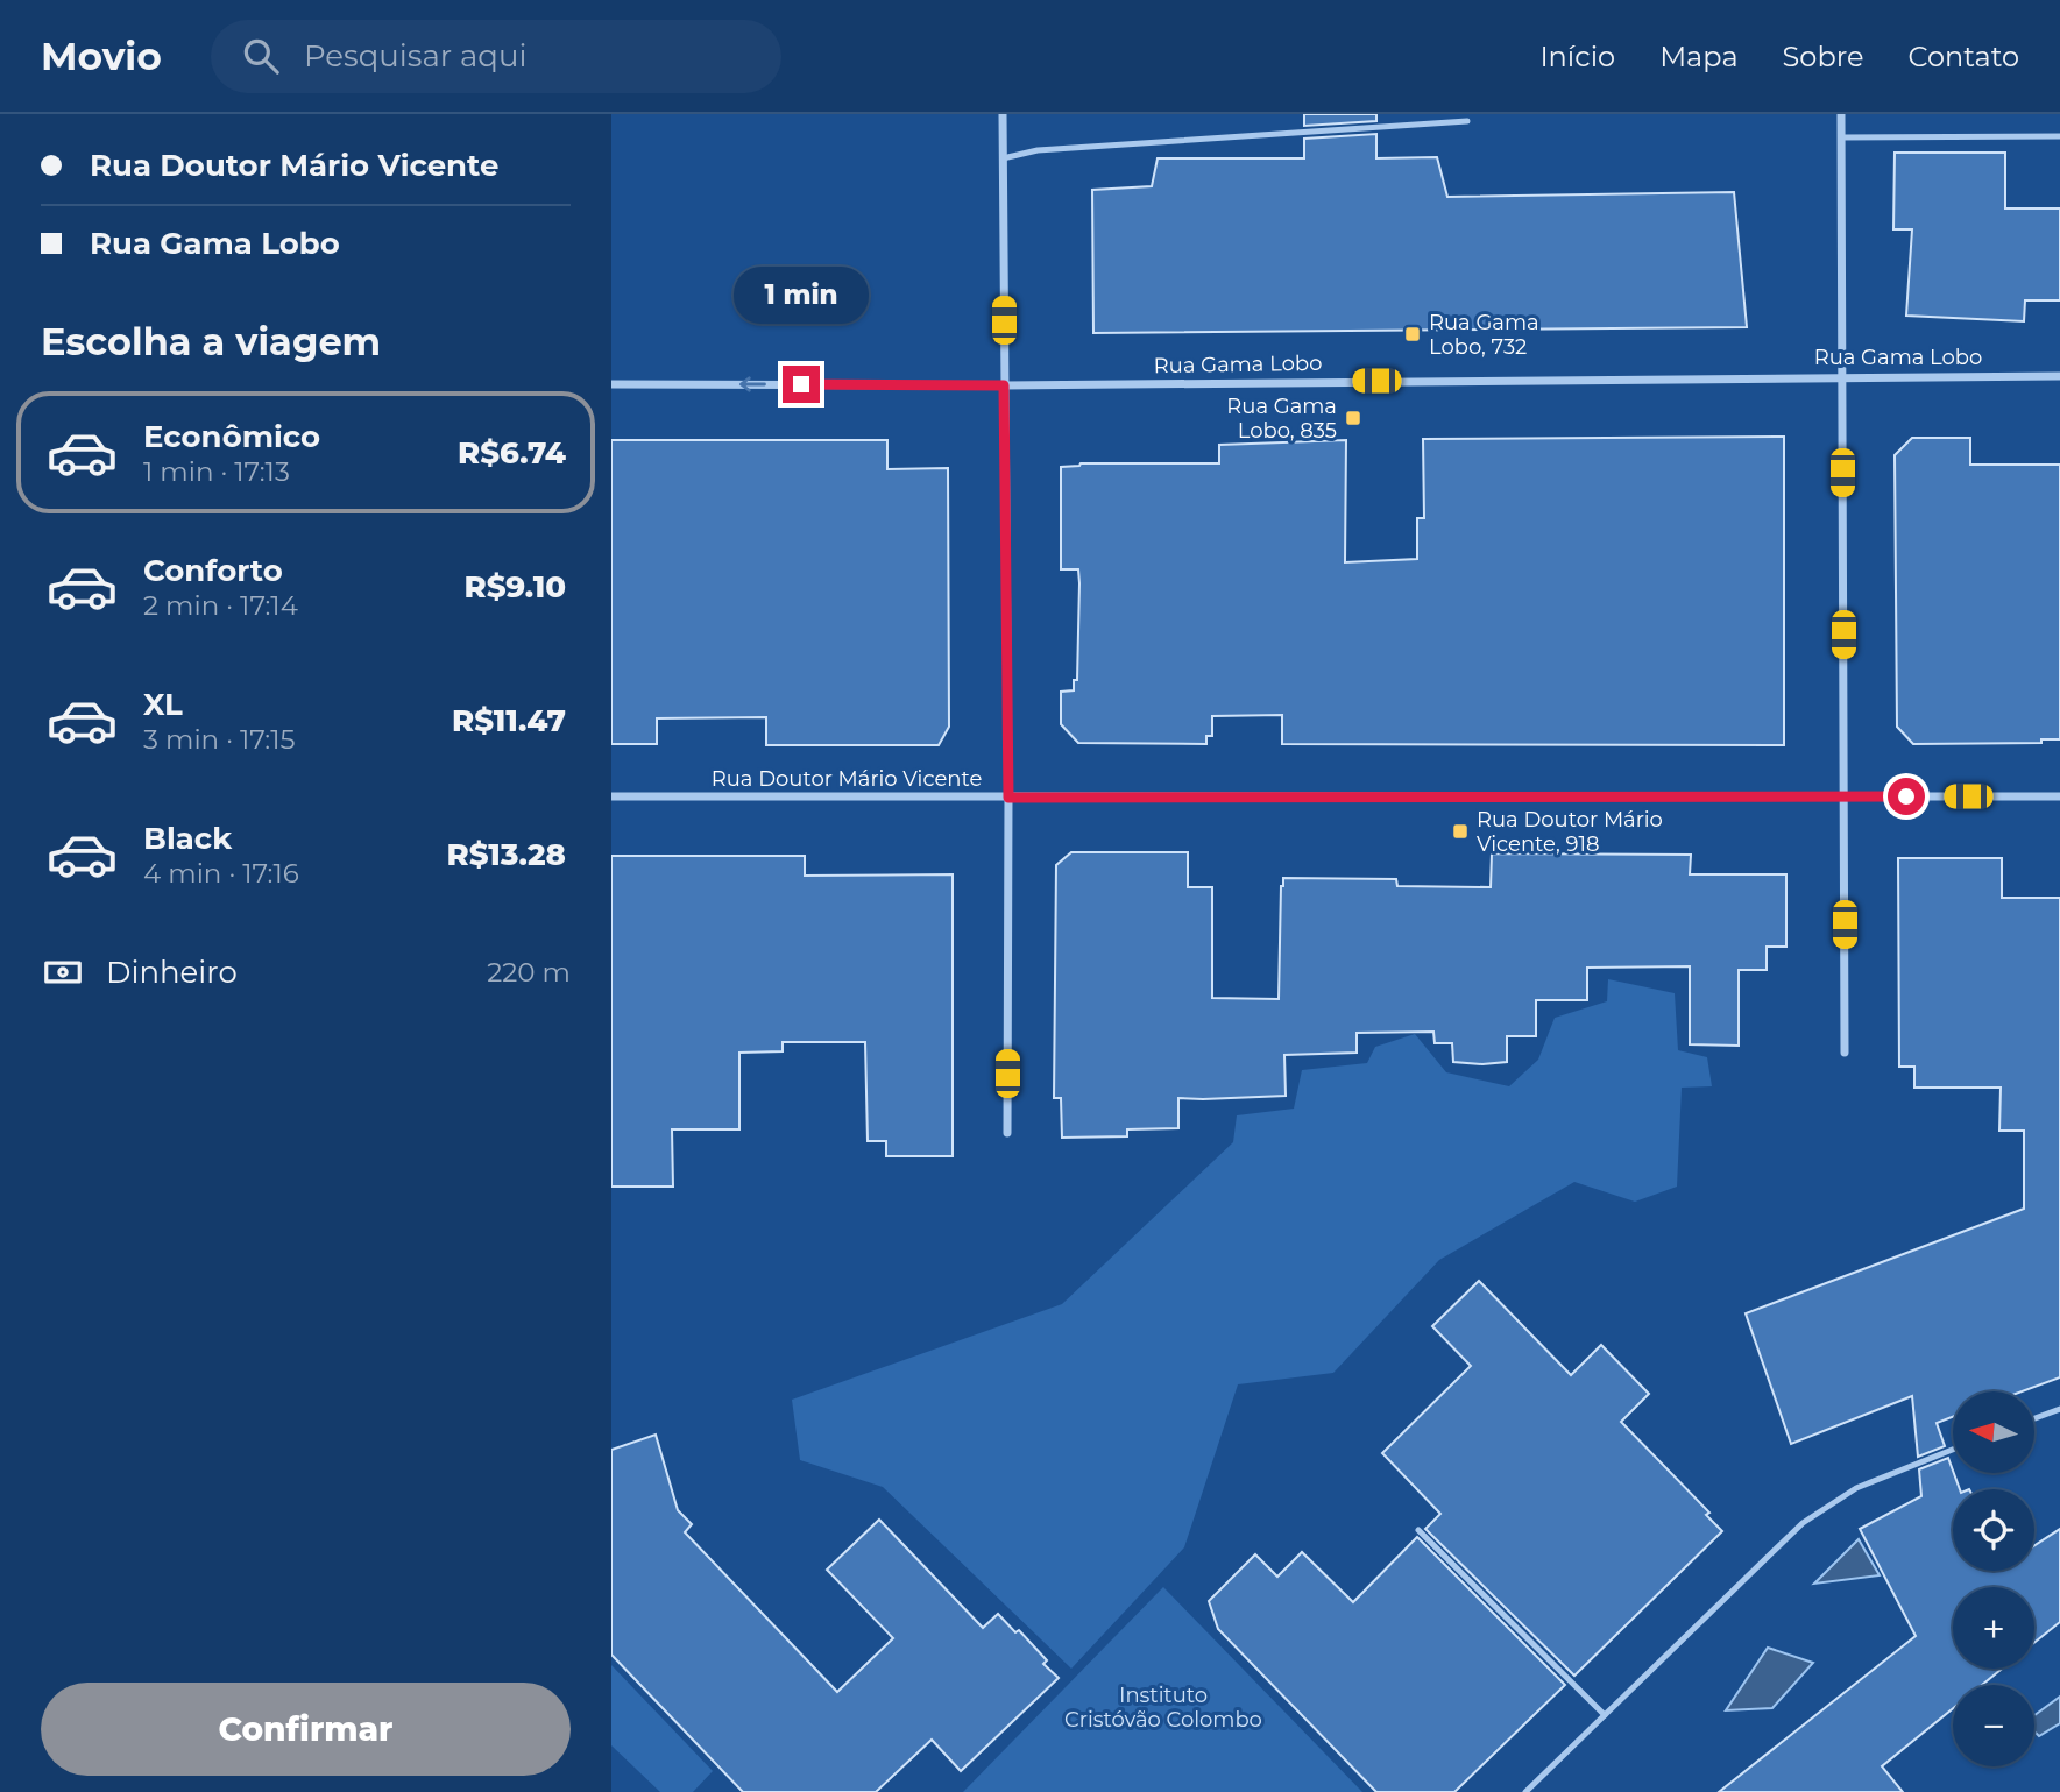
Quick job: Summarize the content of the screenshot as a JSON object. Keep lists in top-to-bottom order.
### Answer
{
  "streets": {
    "street": ["Rua Gama Lobo", "Rua Doutor Mário Vicente"]
  },
  "parks": ["Instituto Cristóvão Colombo"],
  "places": {
    "transit": ["Rua Gama Lobo, 732", "Rua Gama Lobo, 835", "Rua Doutor Mário Vicente, 918"]
  },
  "north": "left",
  "page": {
    "header": "Movio",
    "search": "Pesquisar aqui",
    "nav": [
      "Início",
      "Mapa",
      "Sobre",
      "Contato"
    ],
    "banner": ["Rua Doutor Mário Vicente", "Rua Gama Lobo"],
    "bubble": "1 min",
    "heading": "Escolha a viagem",
    "list": [
      {
        "name": "Econômico",
        "note": "1 min · 17:13",
        "value": "R$6.74"
      },
      {
        "name": "Conforto",
        "note": "2 min · 17:14",
        "value": "R$9.10"
      },
      {
        "name": "XL",
        "note": "3 min · 17:15",
        "value": "R$11.47"
      },
      {
        "name": "Black",
        "note": "4 min · 17:16",
        "value": "R$13.28"
      }
    ],
    "pay": ["Dinheiro", "220 m"],
    "map_buttons": ["+", "−"],
    "buttons": "Confirmar"
  }
}
